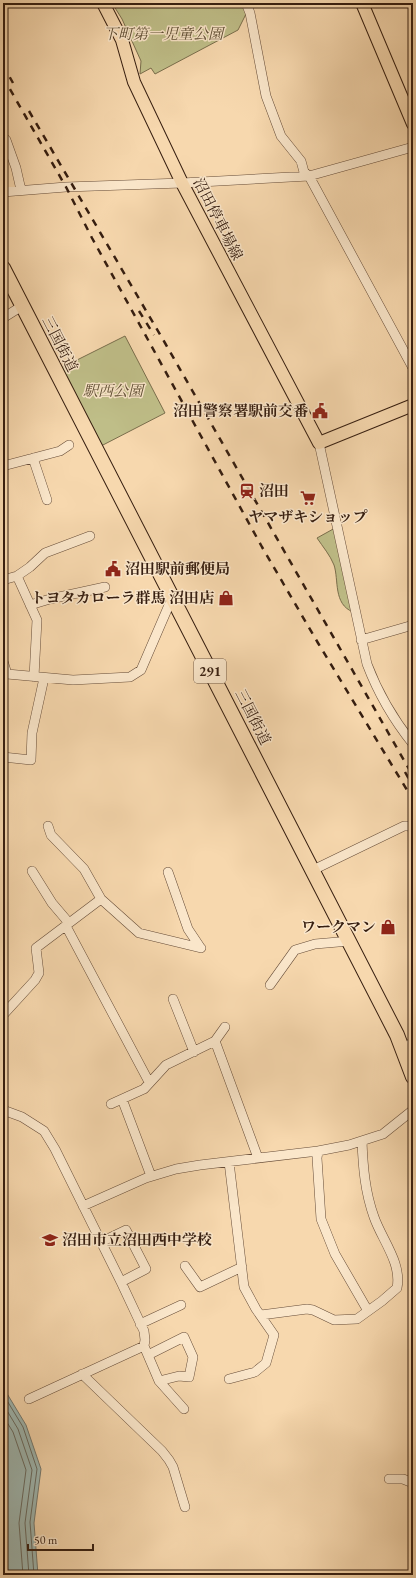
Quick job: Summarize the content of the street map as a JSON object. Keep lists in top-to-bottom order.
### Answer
{
  "streets": {
    "highway": ["三国街道", "291"],
    "main road": ["沼田停車場線"]
  },
  "parks": ["下町第一児童公園", "駅西公園"],
  "places": {
    "public building": ["沼田警察署駅前交番", "沼田駅前郵便局"],
    "station": ["沼田"],
    "supermarket": ["ヤマザキショップ"],
    "shop": ["トヨタカローラ群馬 沼田店", "ワークマン"],
    "school or university": ["沼田市立沼田西中学校"]
  },
  "scale_bar": "50 m"
}
